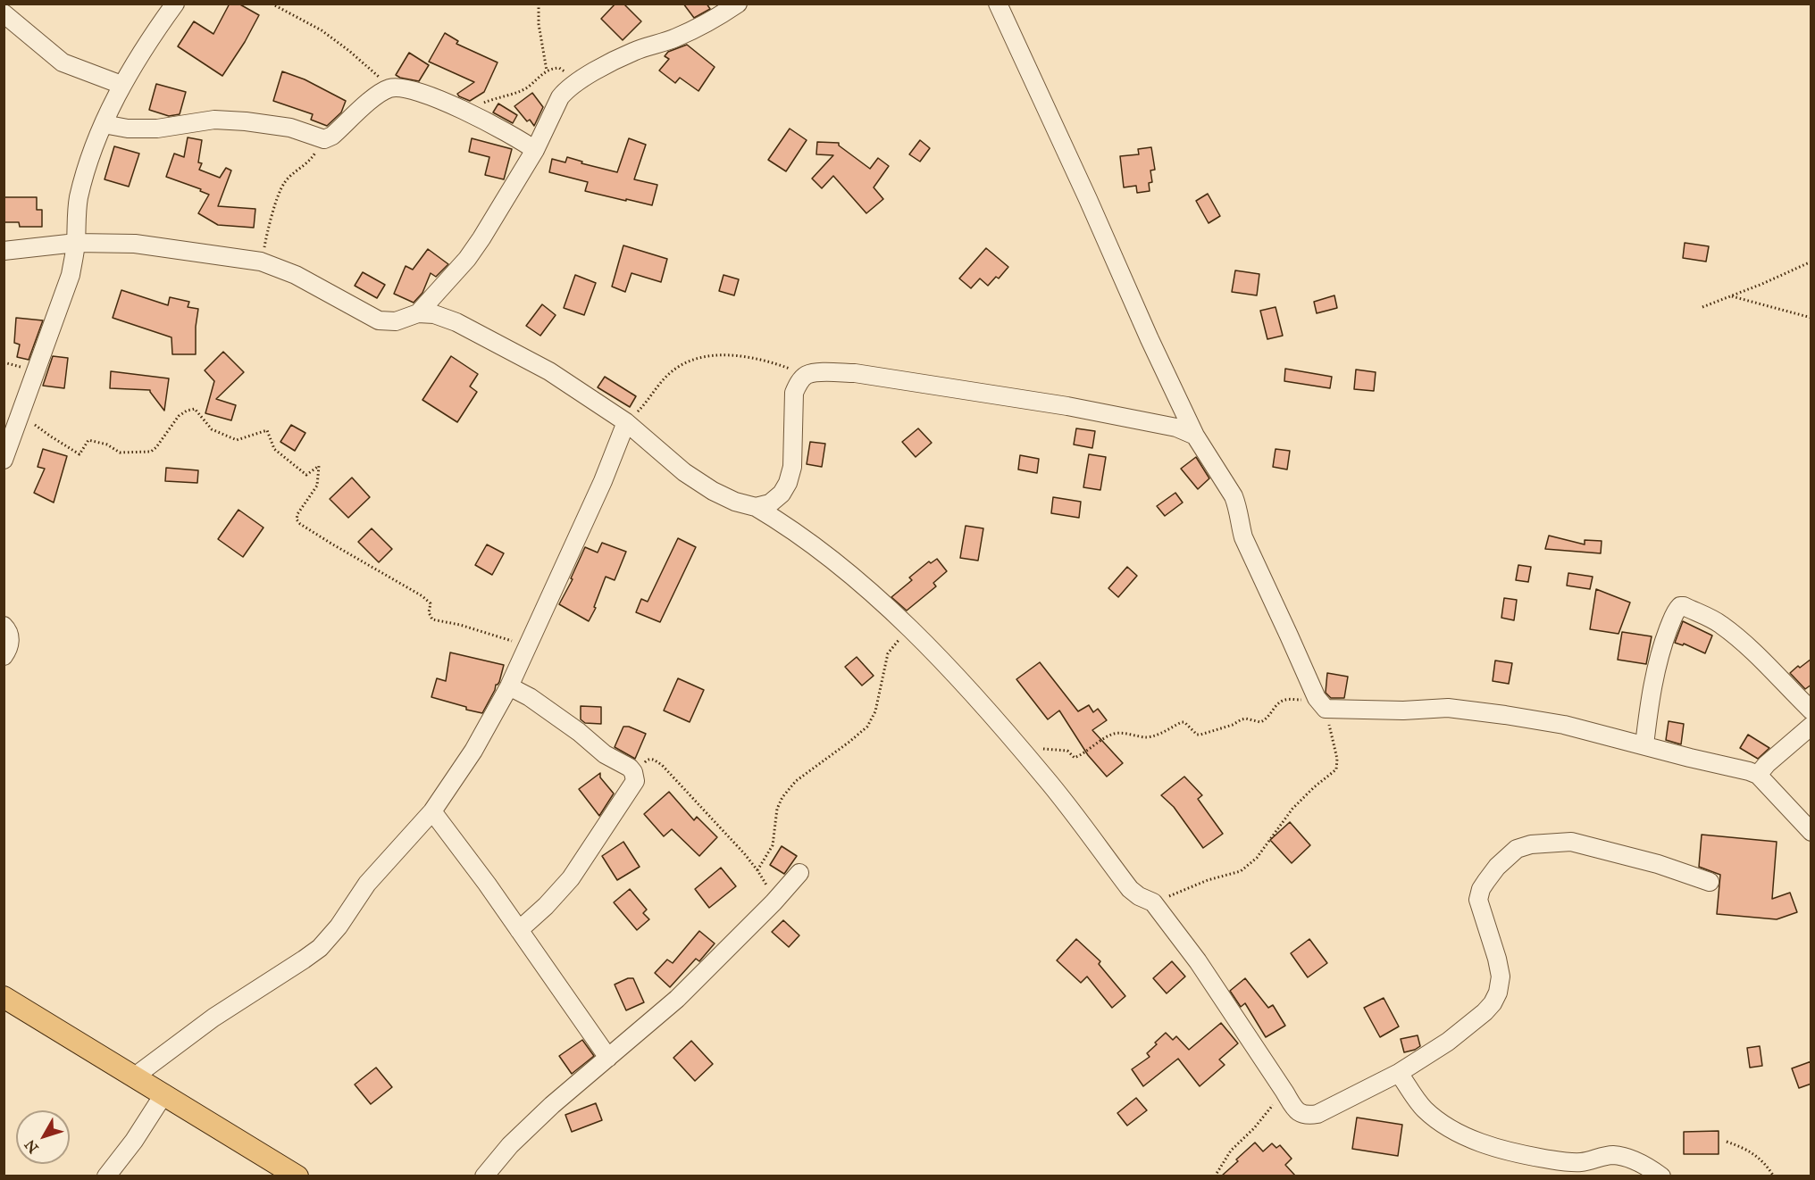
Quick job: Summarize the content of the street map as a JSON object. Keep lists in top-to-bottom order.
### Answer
{
  "north": "bottom left"
}
